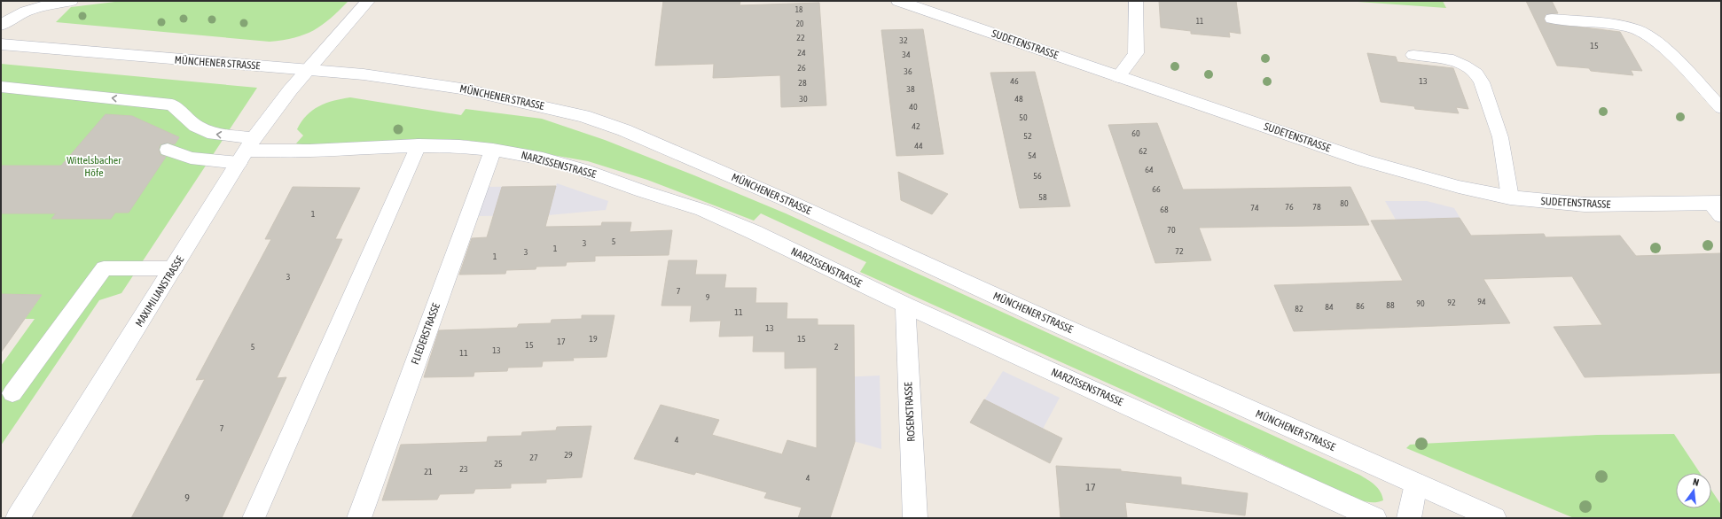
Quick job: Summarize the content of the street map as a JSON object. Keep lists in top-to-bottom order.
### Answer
{
  "streets": {
    "street": [
      "SUDETENSTRASSE",
      "MÜNCHENER STRASSE",
      "NARZISSENSTRASSE",
      "MAXIMILIANSTRASSE",
      "FLIEDERSTRASSE",
      "ROSENSTRASSE"
    ]
  },
  "crossings": [
    ["MÜNCHENER STRASSE", "MAXIMILIANSTRASSE"],
    ["NARZISSENSTRASSE", "MAXIMILIANSTRASSE"],
    ["NARZISSENSTRASSE", "FLIEDERSTRASSE"],
    ["NARZISSENSTRASSE", "ROSENSTRASSE"]
  ],
  "parks": ["Wittelsbacher Höfe"],
  "house_numbers": [
    "18",
    "11",
    "20",
    "22",
    "32",
    "15",
    "24",
    "34",
    "26",
    "36",
    "46",
    "13",
    "28",
    "38",
    "30",
    "48",
    "40",
    "50",
    "42",
    "60",
    "52",
    "44",
    "62",
    "54",
    "64",
    "56",
    "66",
    "58",
    "80",
    "76",
    "78",
    "74",
    "68",
    "1",
    "70",
    "5",
    "3",
    "1",
    "72",
    "3",
    "1",
    "3",
    "7",
    "9",
    "94",
    "92",
    "90",
    "88",
    "86",
    "84",
    "82",
    "11",
    "13",
    "19",
    "15",
    "17",
    "15",
    "5",
    "2",
    "13",
    "11",
    "7",
    "4",
    "29",
    "27",
    "25",
    "23",
    "21",
    "4",
    "17",
    "9"
  ],
  "north": "top"
}
